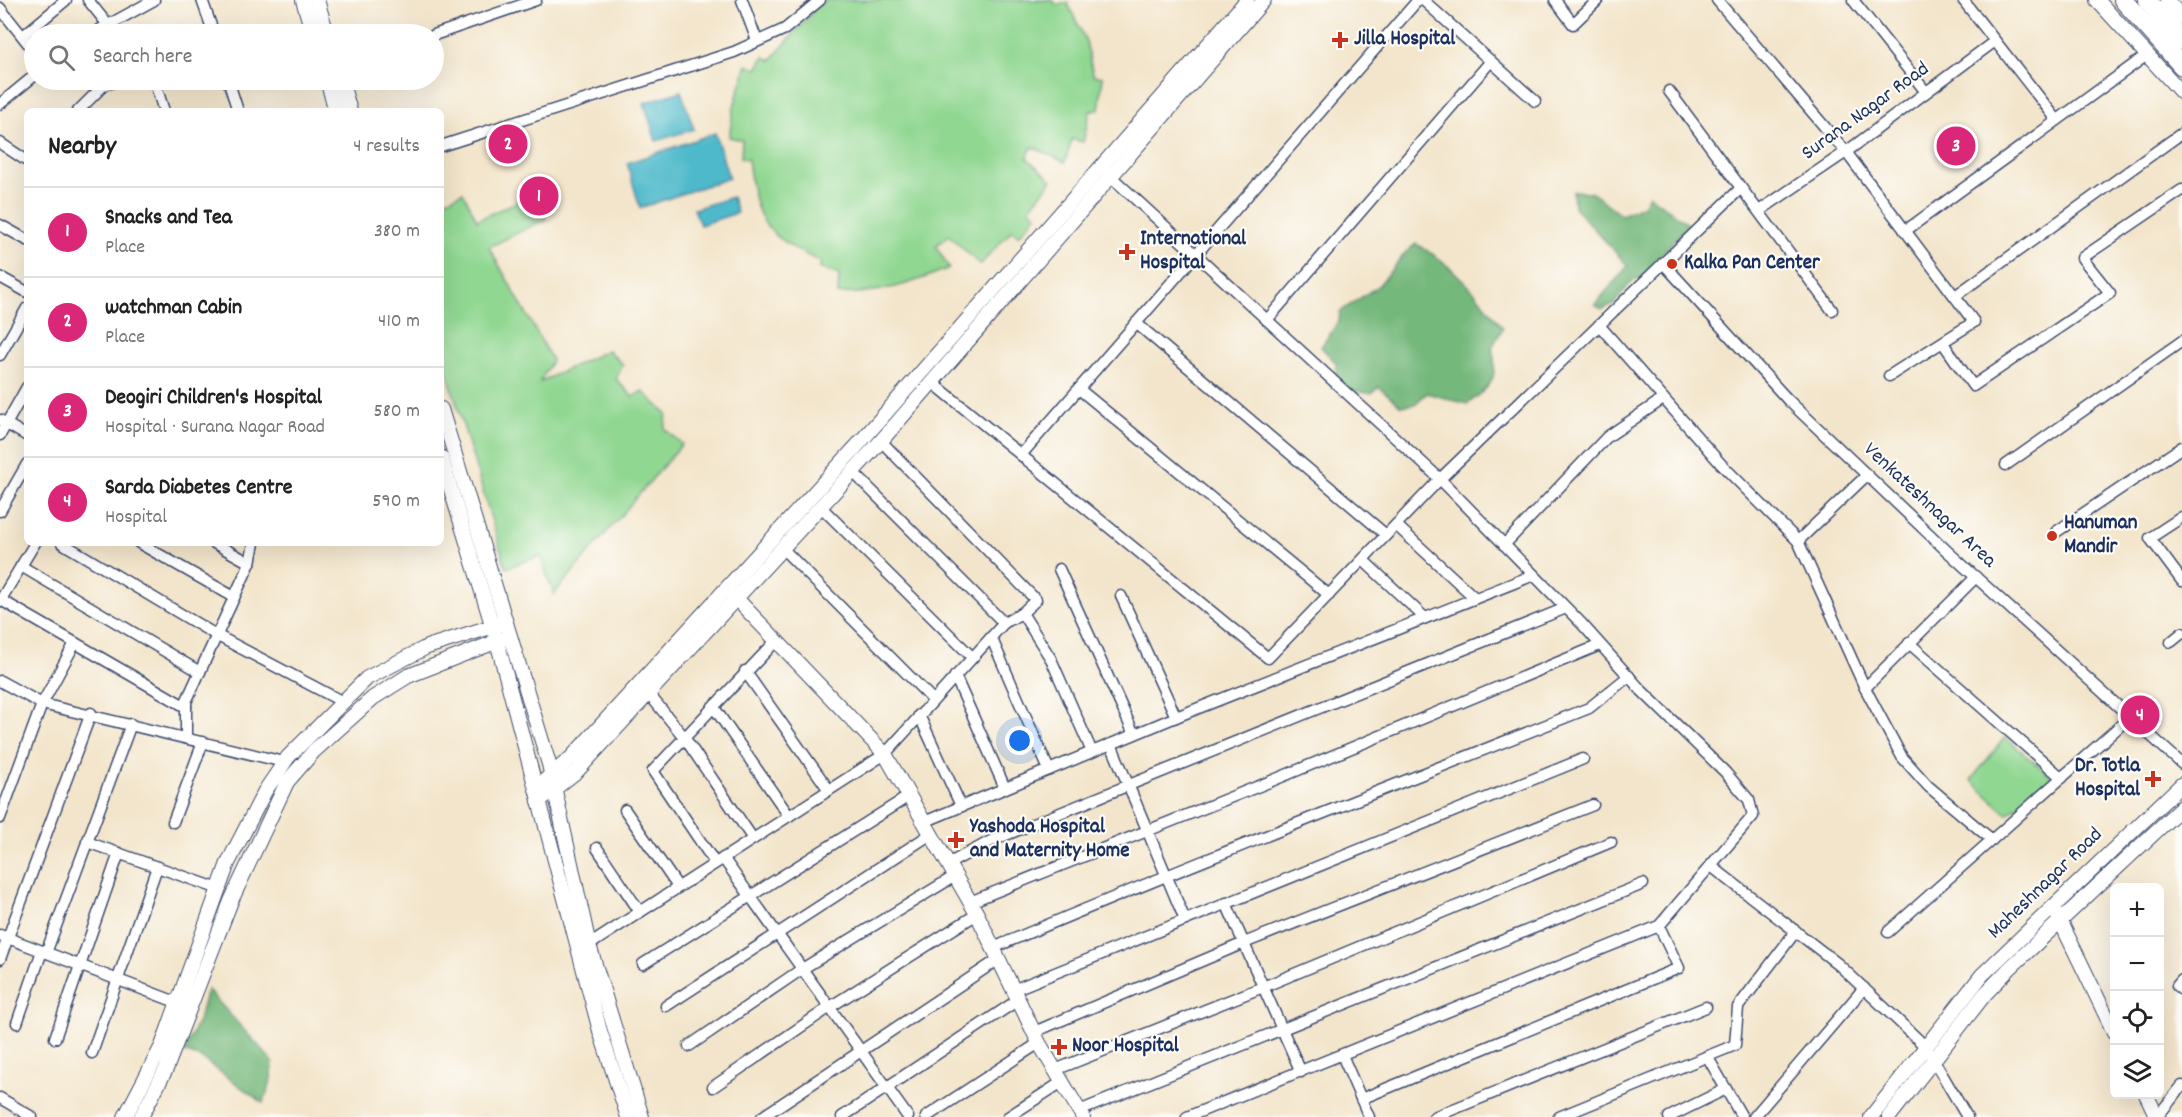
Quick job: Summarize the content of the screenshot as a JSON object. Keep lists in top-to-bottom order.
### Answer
{
  "streets": {
    "street": ["Surana Nagar Road", "Venkateshnagar Area", "Maheshnagar Road"]
  },
  "places": {
    "health": [
      "Jilla Hospital",
      "International Hospital",
      "Dr. Totla Hospital",
      "Yashoda Hospital and Maternity Home",
      "Noor Hospital"
    ],
    "other": ["Kalka Pan Center", "Hanuman Mandir"]
  },
  "page": {
    "search": "Search here",
    "heading": ["Nearby", "4 results"],
    "pins": [
      "2",
      "3",
      "1",
      "4"
    ],
    "list": [
      {
        "mark": "1",
        "name": "Snacks and Tea",
        "note": "Place",
        "value": "380 m"
      },
      {
        "mark": "2",
        "name": "watchman Cabin",
        "note": "Place",
        "value": "410 m"
      },
      {
        "mark": "3",
        "name": "Deogiri Children's Hospital",
        "note": "Hospital · Surana Nagar Road",
        "value": "580 m"
      },
      {
        "mark": "4",
        "name": "Sarda Diabetes Centre",
        "note": "Hospital",
        "value": "590 m"
      }
    ],
    "map_buttons": ["+", "−"]
  }
}
